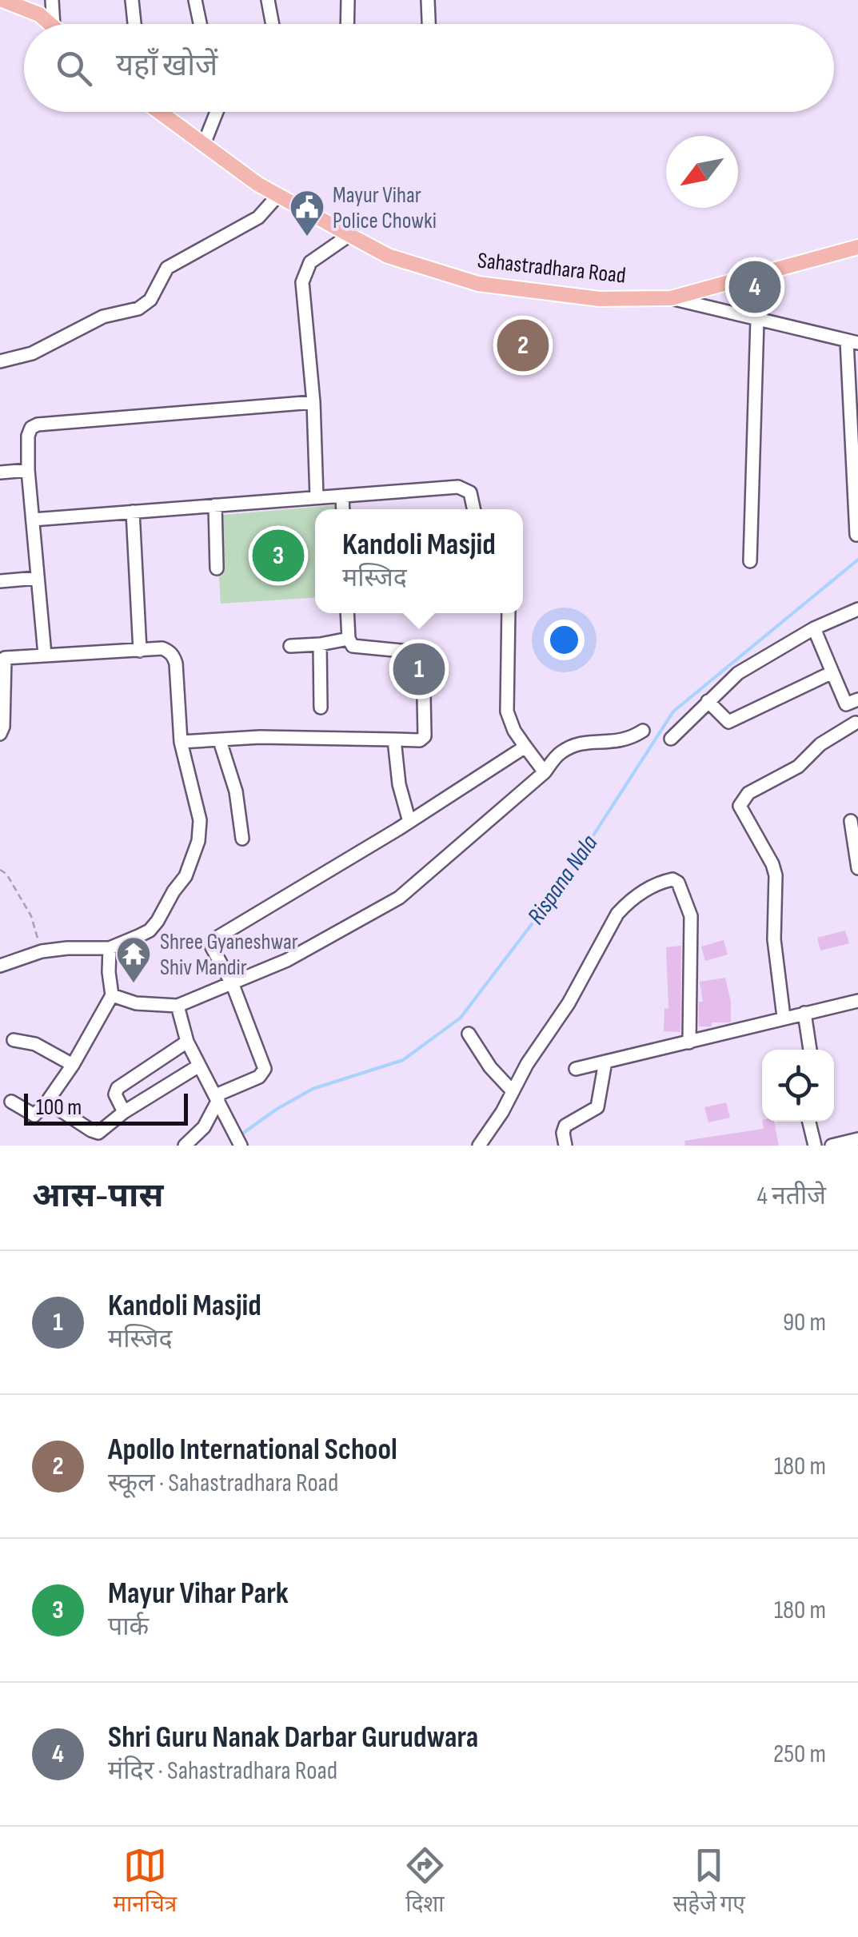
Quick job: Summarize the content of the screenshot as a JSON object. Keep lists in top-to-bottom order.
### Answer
{
  "streets": {
    "main road": ["Sahastradhara Road"]
  },
  "water": ["Rispana Nala"],
  "places": {
    "public building": ["Mayur Vihar Police Chowki"],
    "temple": ["Shree Gyaneshwar Shiv Mandir"]
  },
  "scale_bar": "100 m",
  "north": "bottom left",
  "page": {
    "search": "यहाँ खोजें",
    "pins": [
      "4",
      "2",
      "3",
      "1"
    ],
    "popup": ["Kandoli Masjid", "मस्जिद"],
    "scale": "100 m",
    "heading": ["आस-पास", "4 नतीजे"],
    "list": [
      {
        "mark": "1",
        "name": "Kandoli Masjid",
        "note": "मस्जिद",
        "value": "90 m"
      },
      {
        "mark": "2",
        "name": "Apollo International School",
        "note": "स्कूल · Sahastradhara Road",
        "value": "180 m"
      },
      {
        "mark": "3",
        "name": "Mayur Vihar Park",
        "note": "पार्क",
        "value": "180 m"
      },
      {
        "mark": "4",
        "name": "Shri Guru Nanak Darbar Gurudwara",
        "note": "मंदिर · Sahastradhara Road",
        "value": "250 m"
      }
    ],
    "nav": ["मानचित्र", "दिशा", "सहेजे गए"]
  }
}
